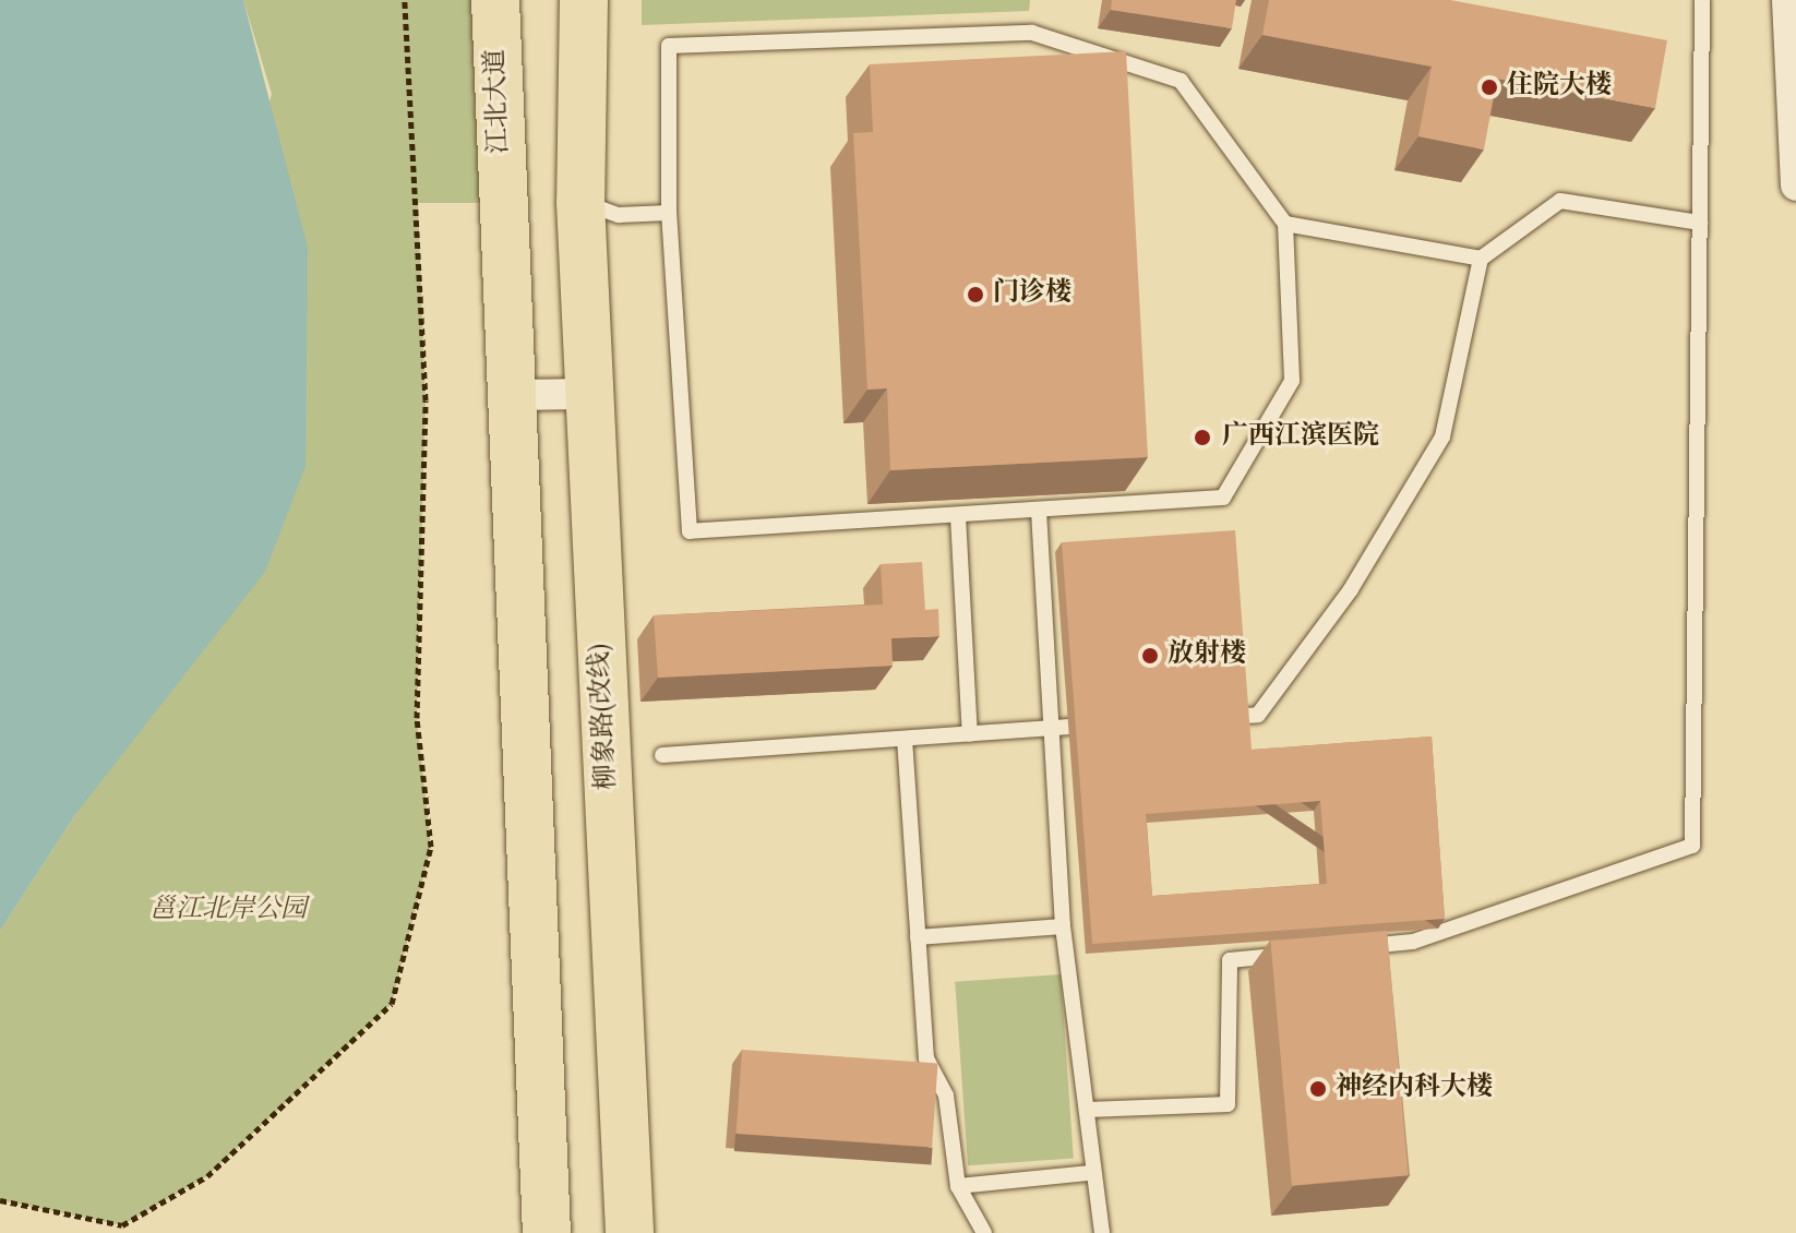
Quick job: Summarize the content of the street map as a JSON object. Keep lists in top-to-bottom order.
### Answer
{
  "streets": {
    "main road": ["江北大道", "柳象路(改线)"]
  },
  "parks": ["邕江北岸公园"],
  "places": [
    "住院大楼",
    "门诊楼",
    "广西江滨医院",
    "放射楼",
    "神经内科大楼"
  ]
}
